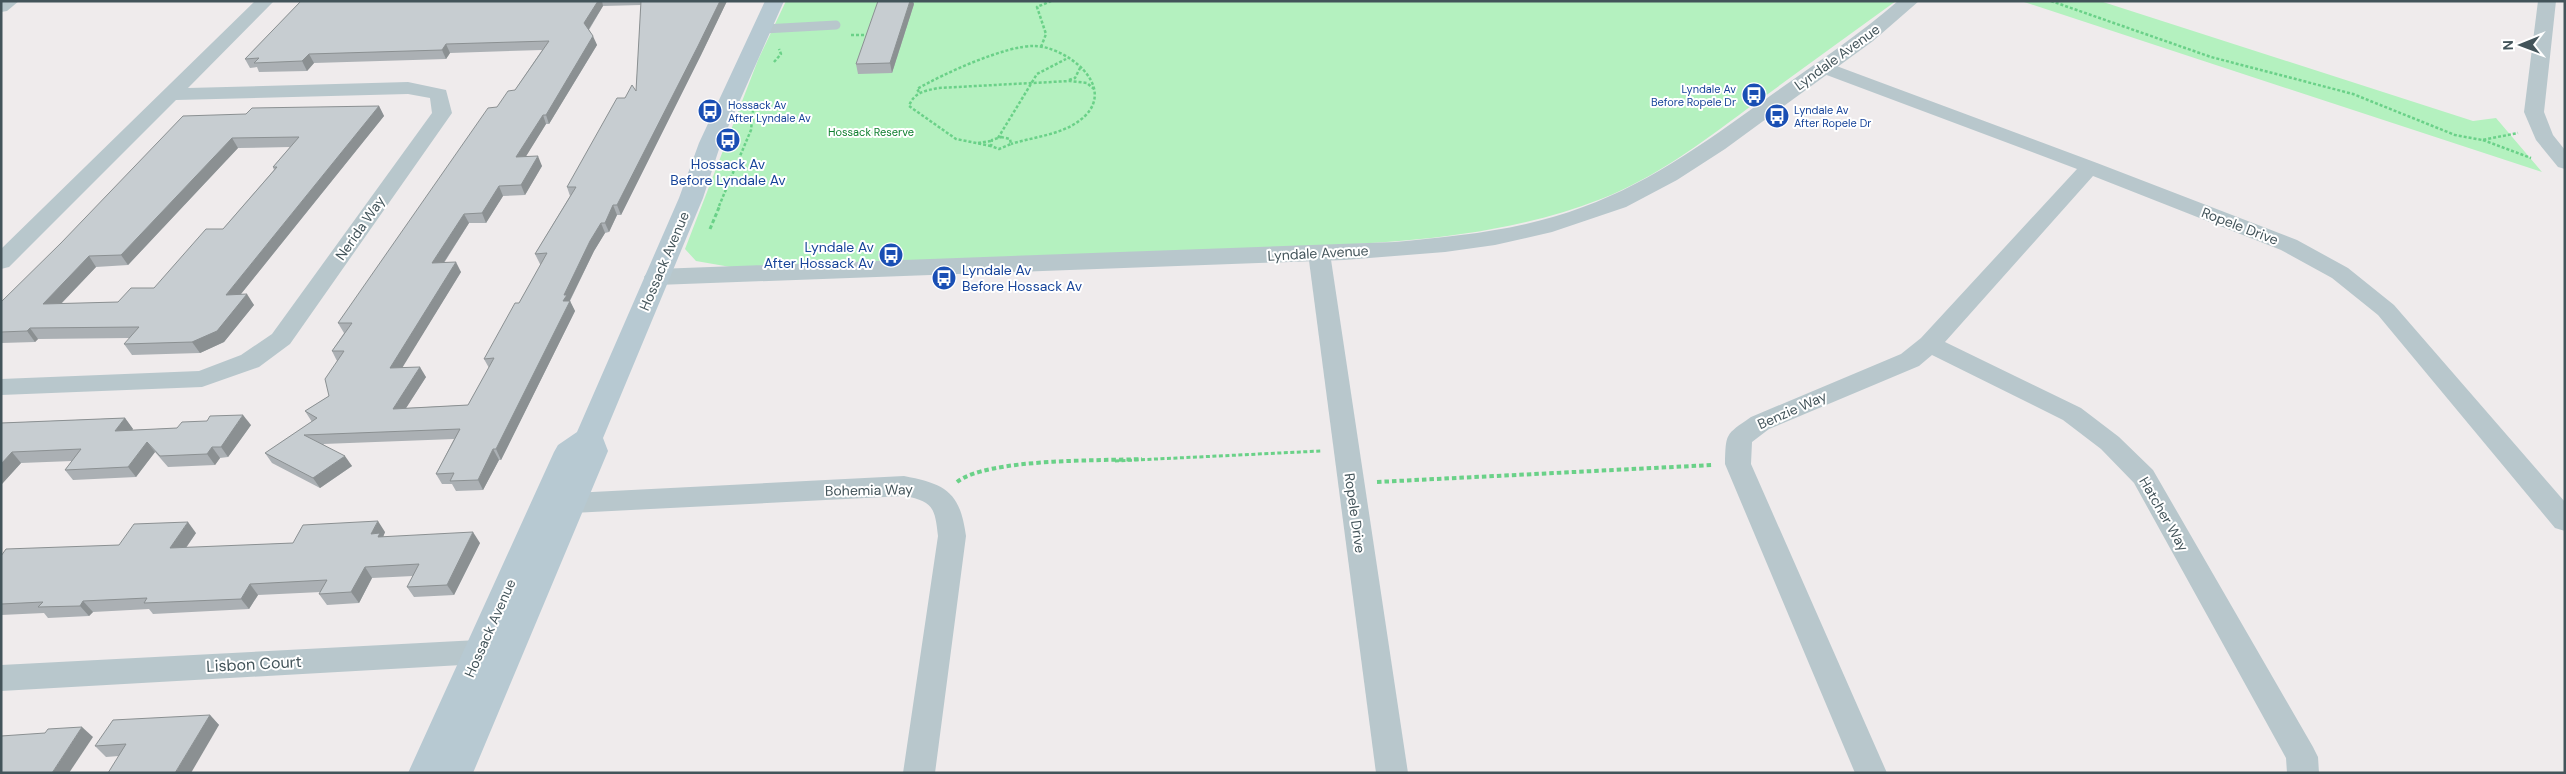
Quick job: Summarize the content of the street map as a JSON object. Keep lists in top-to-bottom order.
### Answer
{
  "streets": {
    "main road": ["Hossack Avenue"],
    "street": [
      "Lyndale Avenue",
      "Ropele Drive",
      "Nerida Way",
      "Benzie Way",
      "Bohemia Way",
      "Hatcher Way",
      "Lisbon Court"
    ]
  },
  "crossings": [
    ["Lyndale Avenue", "Ropele Drive"],
    ["Lyndale Avenue", "Hossack Avenue"],
    ["Ropele Drive", "Benzie Way"],
    ["Hossack Avenue", "Bohemia Way"],
    ["Hossack Avenue", "Lisbon Court"],
    ["Benzie Way", "Hatcher Way"]
  ],
  "parks": ["Hossack Reserve"],
  "places": {
    "bus stop": [
      "Lyndale Av Before Ropele Dr",
      "Hossack Av After Lyndale Av",
      "Lyndale Av After Ropele Dr",
      "Hossack Av Before Lyndale Av",
      "Lyndale Av After Hossack Av",
      "Lyndale Av Before Hossack Av"
    ]
  },
  "north": "left"
}
